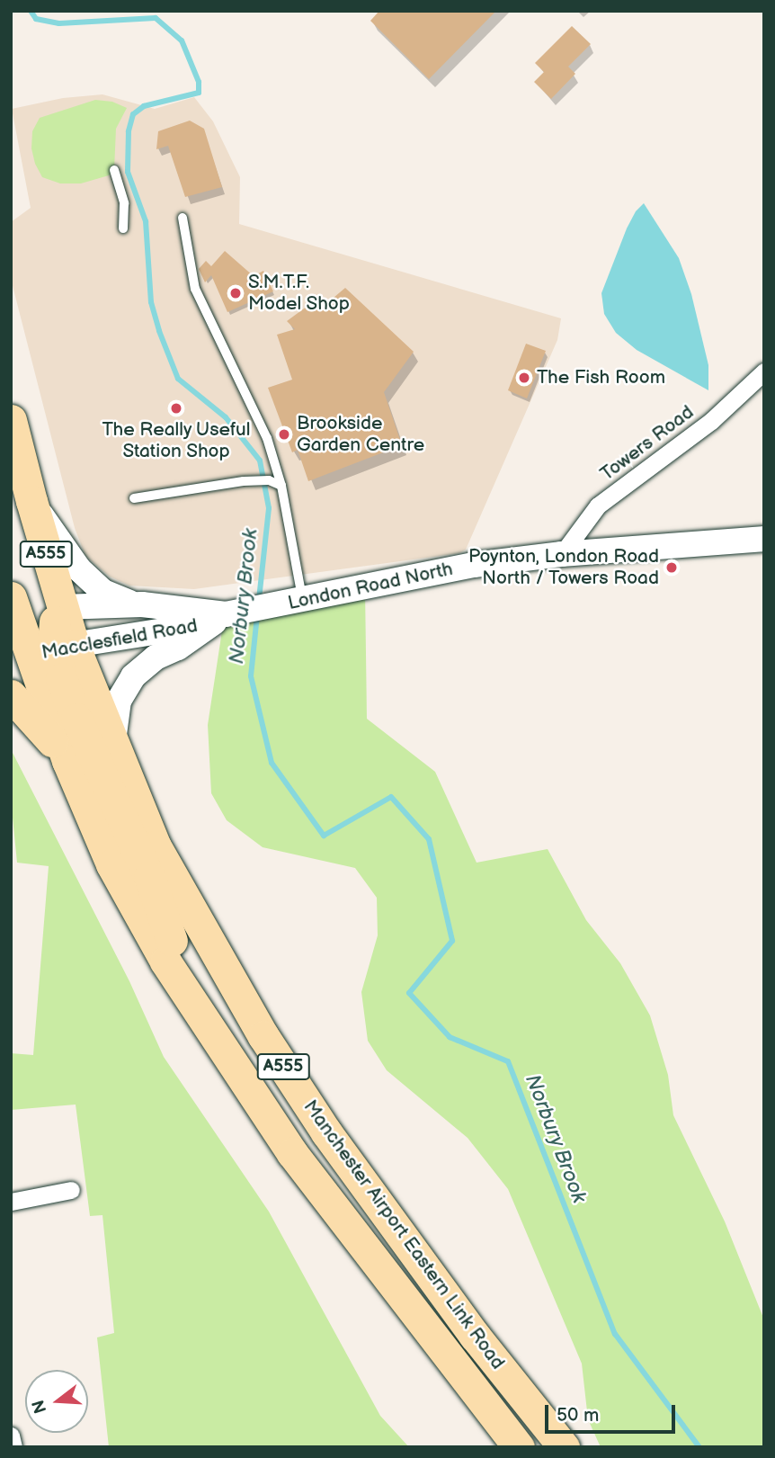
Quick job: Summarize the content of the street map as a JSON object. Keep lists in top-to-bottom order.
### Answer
{
  "streets": {
    "highway": ["A555", "Manchester Airport Eastern Link Road"],
    "main road": ["London Road North", "Macclesfield Road"],
    "street": ["Towers Road"]
  },
  "crossings": [
    ["Towers Road", "London Road North"],
    ["A555", "Macclesfield Road"],
    ["A555", "Manchester Airport Eastern Link Road"],
    ["London Road North", "Macclesfield Road"],
    ["Macclesfield Road", "Manchester Airport Eastern Link Road"]
  ],
  "water": ["Norbury Brook"],
  "places": [
    "S.M.T.F. Model Shop",
    "The Fish Room",
    "The Really Useful Station Shop",
    "Brookside Garden Centre",
    "Poynton, London Road North / Towers Road"
  ],
  "scale_bar": "50 m",
  "north": "left"
}
